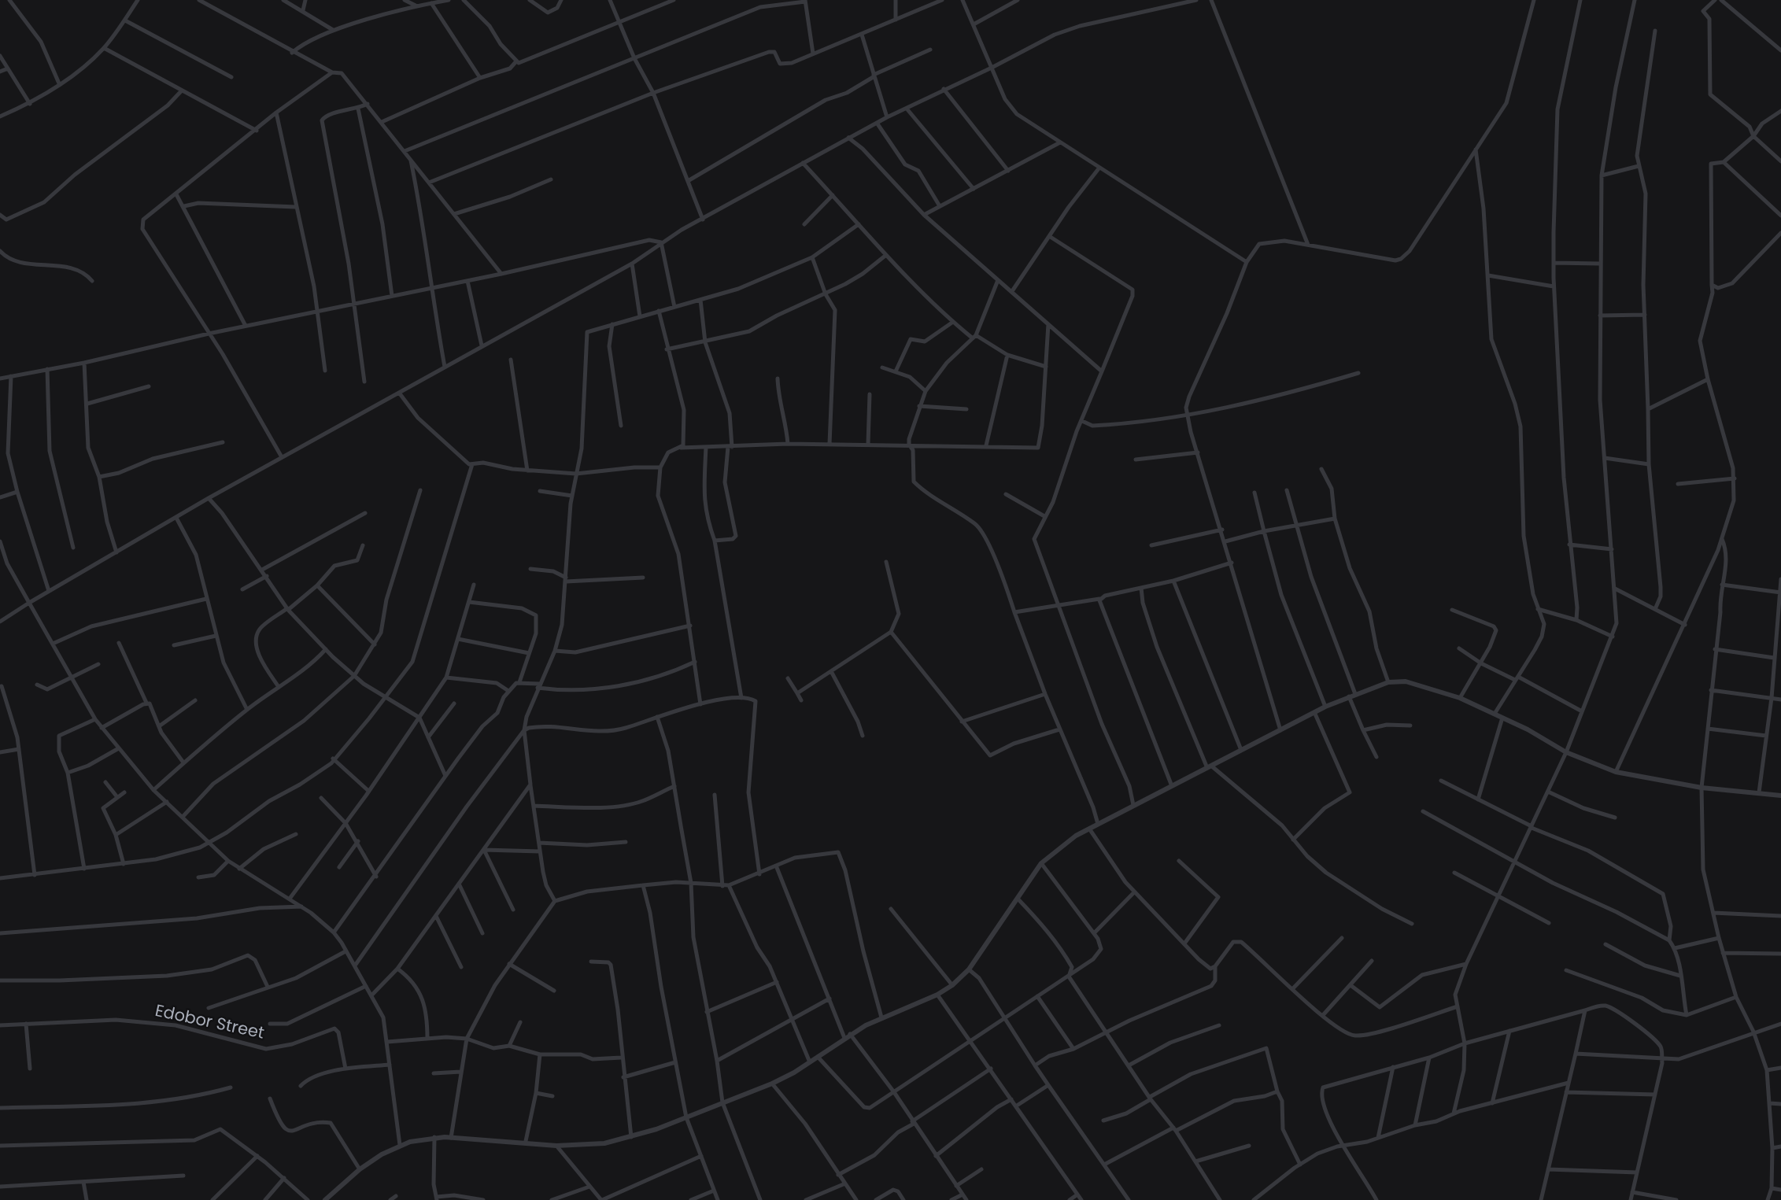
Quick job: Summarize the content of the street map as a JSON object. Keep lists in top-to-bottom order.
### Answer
{
  "streets": {
    "street": ["Edobor Street"]
  }
}
